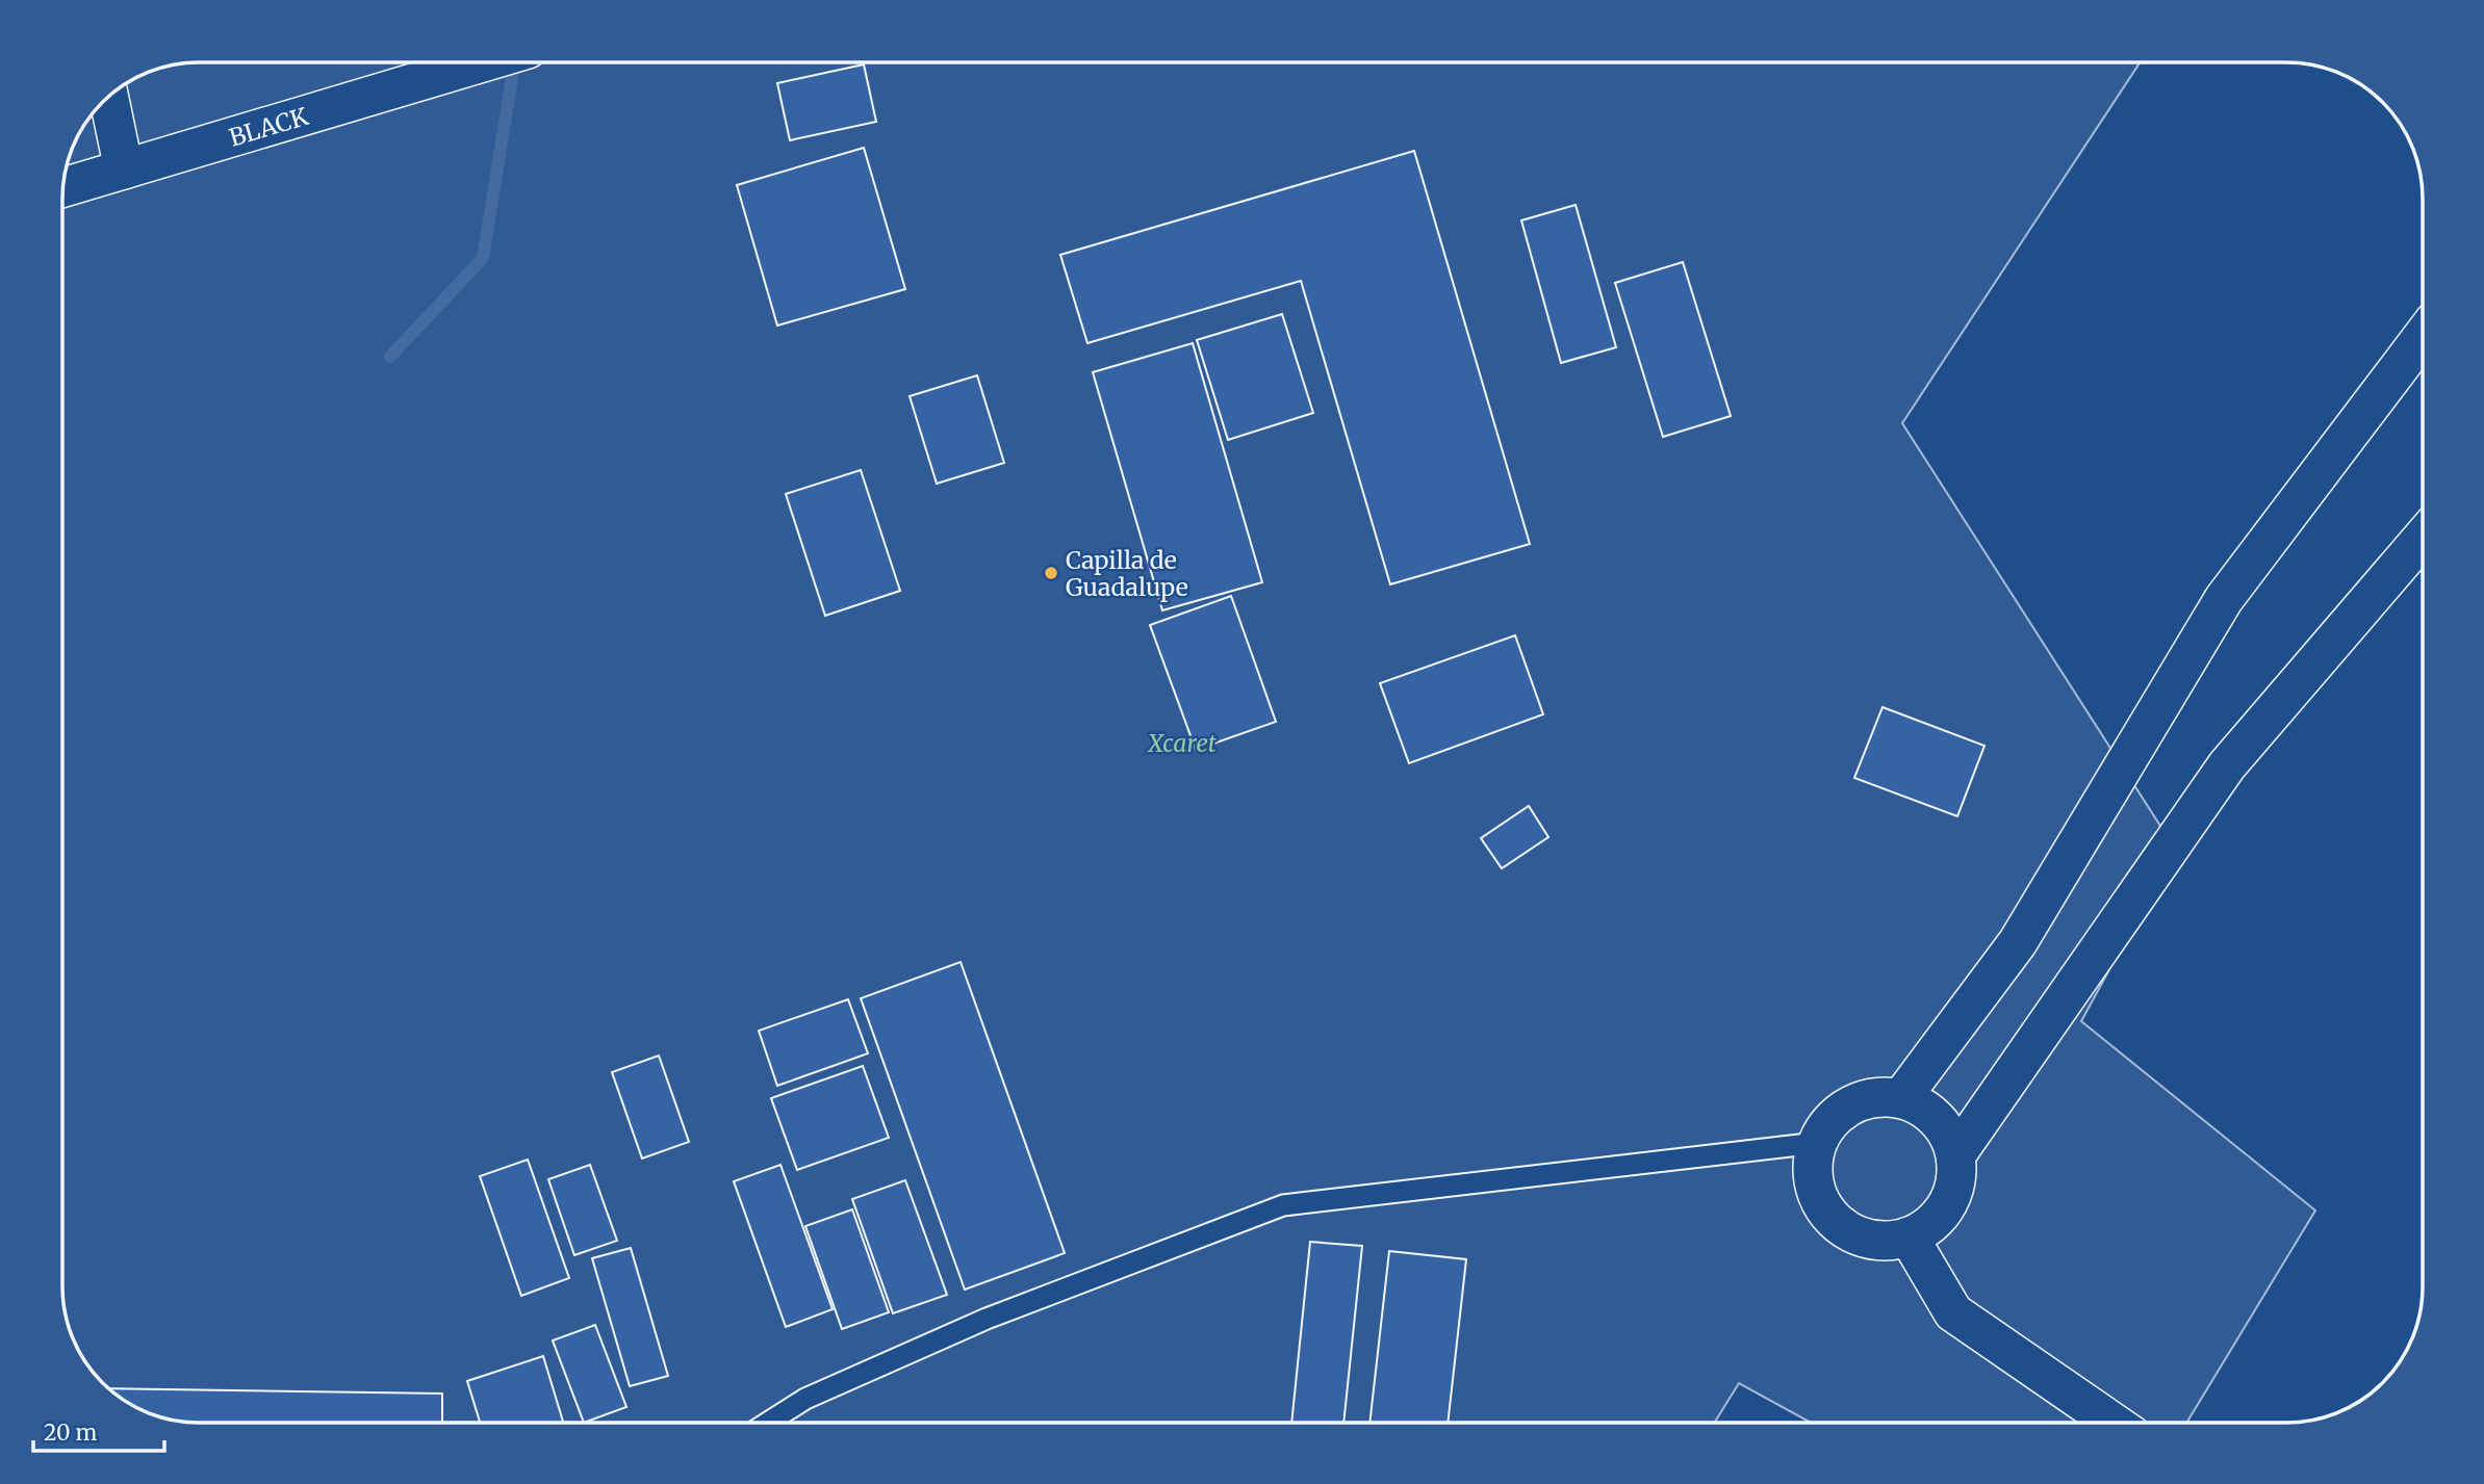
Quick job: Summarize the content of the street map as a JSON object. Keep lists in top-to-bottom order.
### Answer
{
  "streets": {
    "street": ["BLACK"]
  },
  "parks": ["Xcaret"],
  "places": ["Capilla de Guadalupe"],
  "scale_bar": "20 m"
}
